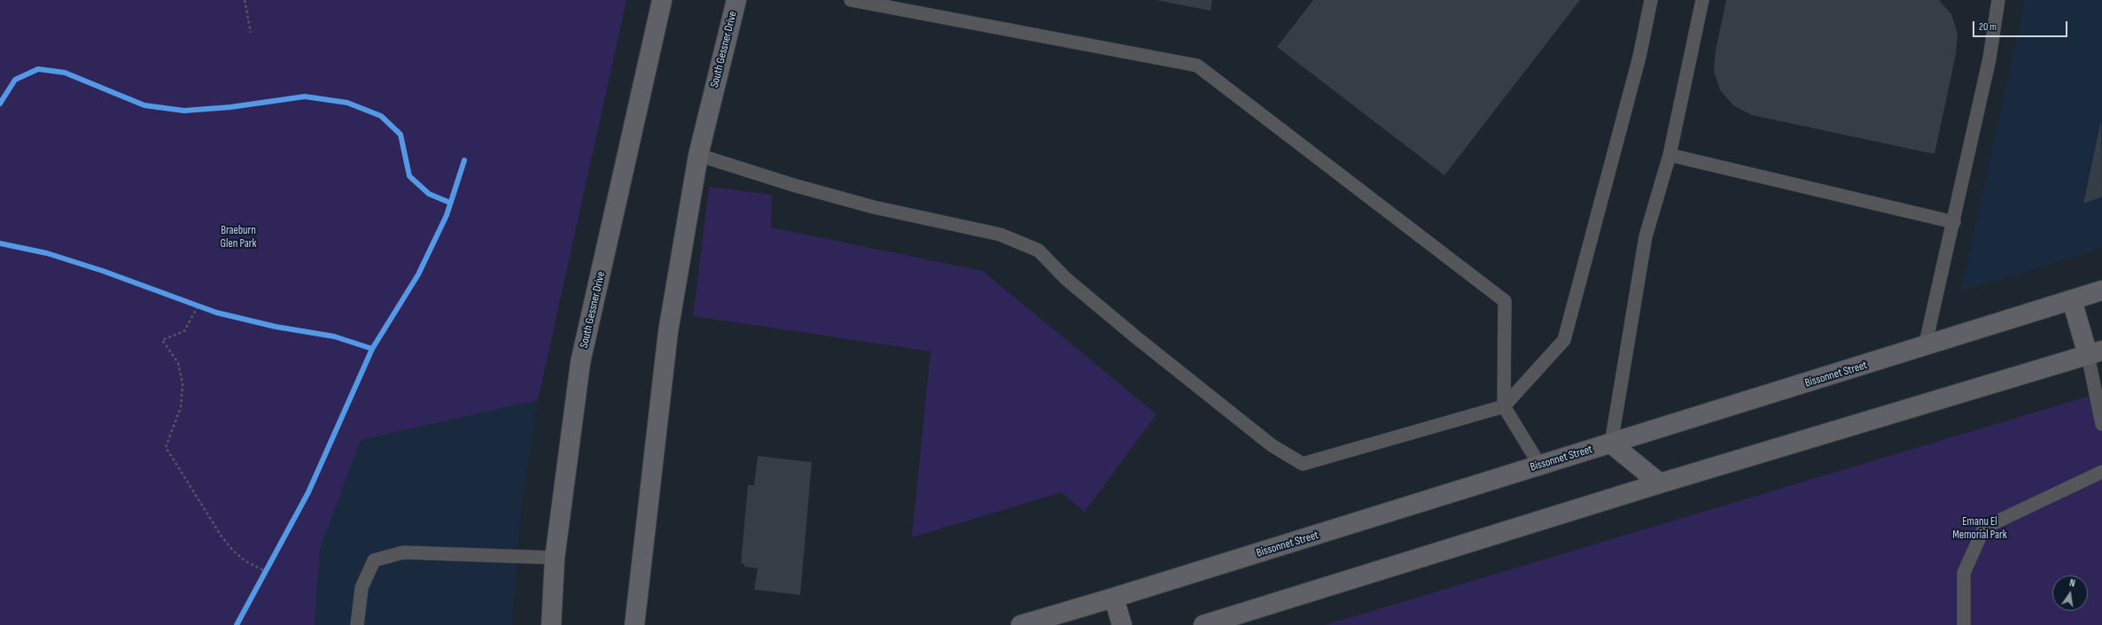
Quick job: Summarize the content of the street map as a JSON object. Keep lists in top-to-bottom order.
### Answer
{
  "streets": {
    "main road": ["South Gessner Drive", "Bissonnet Street"]
  },
  "parks": ["Braeburn Glen Park", "Emanu El Memorial Park"],
  "scale_bar": "20 m",
  "north": "top"
}
